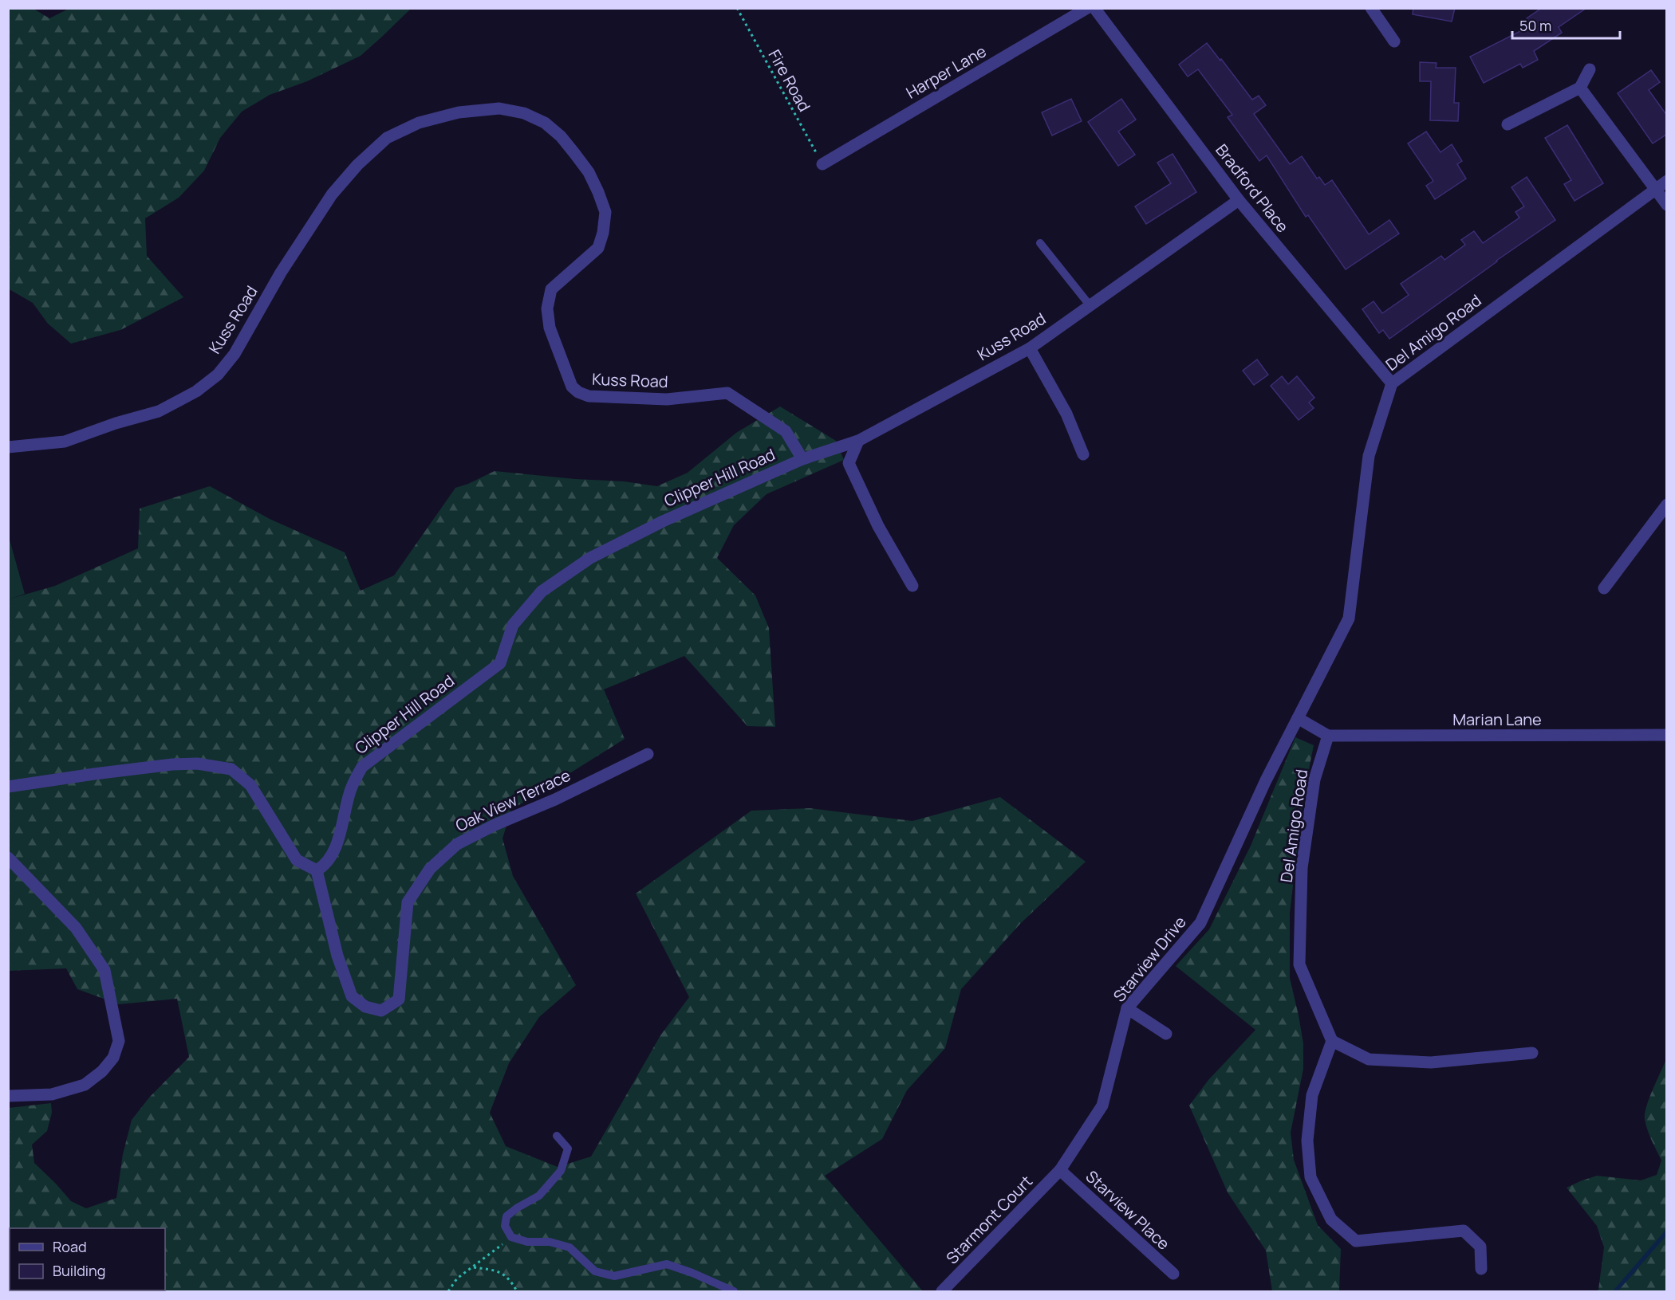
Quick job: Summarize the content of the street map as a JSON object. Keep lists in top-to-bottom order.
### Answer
{
  "streets": {
    "street": [
      "Harper Lane",
      "Bradford Place",
      "Kuss Road",
      "Del Amigo Road",
      "Clipper Hill Road",
      "Marian Lane",
      "Oak View Terrace",
      "Starview Drive",
      "Starview Place",
      "Starmont Court"
    ],
    "path": ["Fire Road"]
  },
  "crossings": [
    ["Harper Lane", "Fire Road"],
    ["Bradford Place", "Kuss Road"],
    ["Bradford Place", "Del Amigo Road"],
    ["Kuss Road", "Clipper Hill Road"],
    ["Del Amigo Road", "Marian Lane"],
    ["Del Amigo Road", "Starview Drive"],
    ["Clipper Hill Road", "Oak View Terrace"],
    ["Starview Drive", "Starview Place"],
    ["Starview Drive", "Starmont Court"],
    ["Starview Place", "Starmont Court"]
  ],
  "legend": ["Road", "Building"],
  "scale_bar": "50 m"
}
